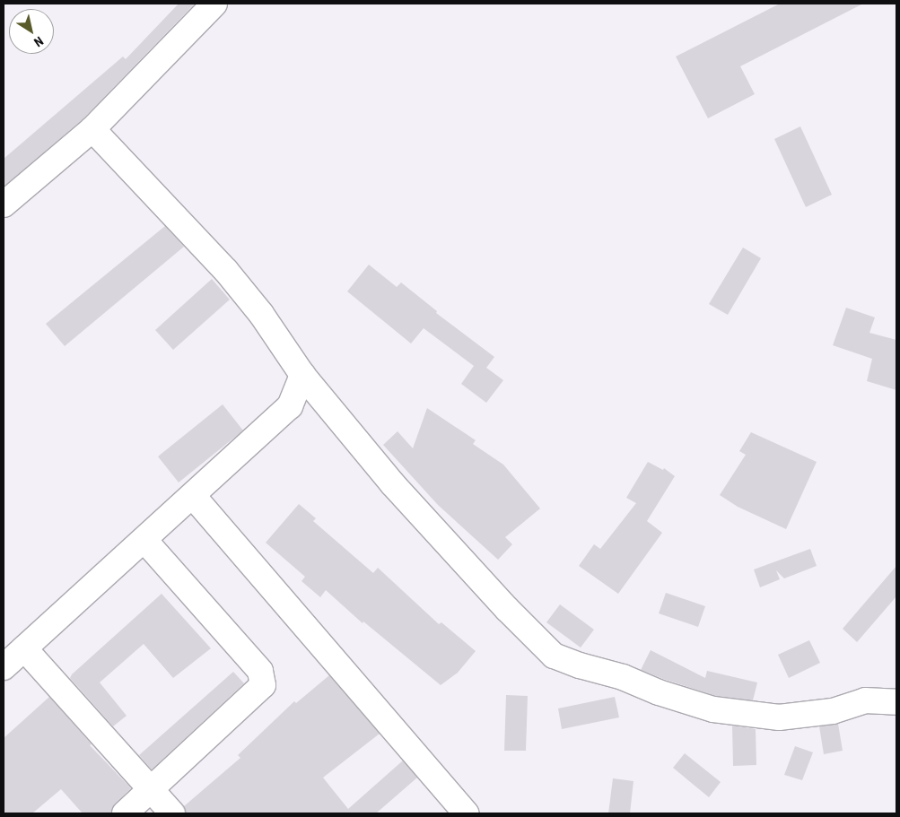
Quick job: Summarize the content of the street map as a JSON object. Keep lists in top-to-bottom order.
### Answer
{
  "north": "bottom right"
}
